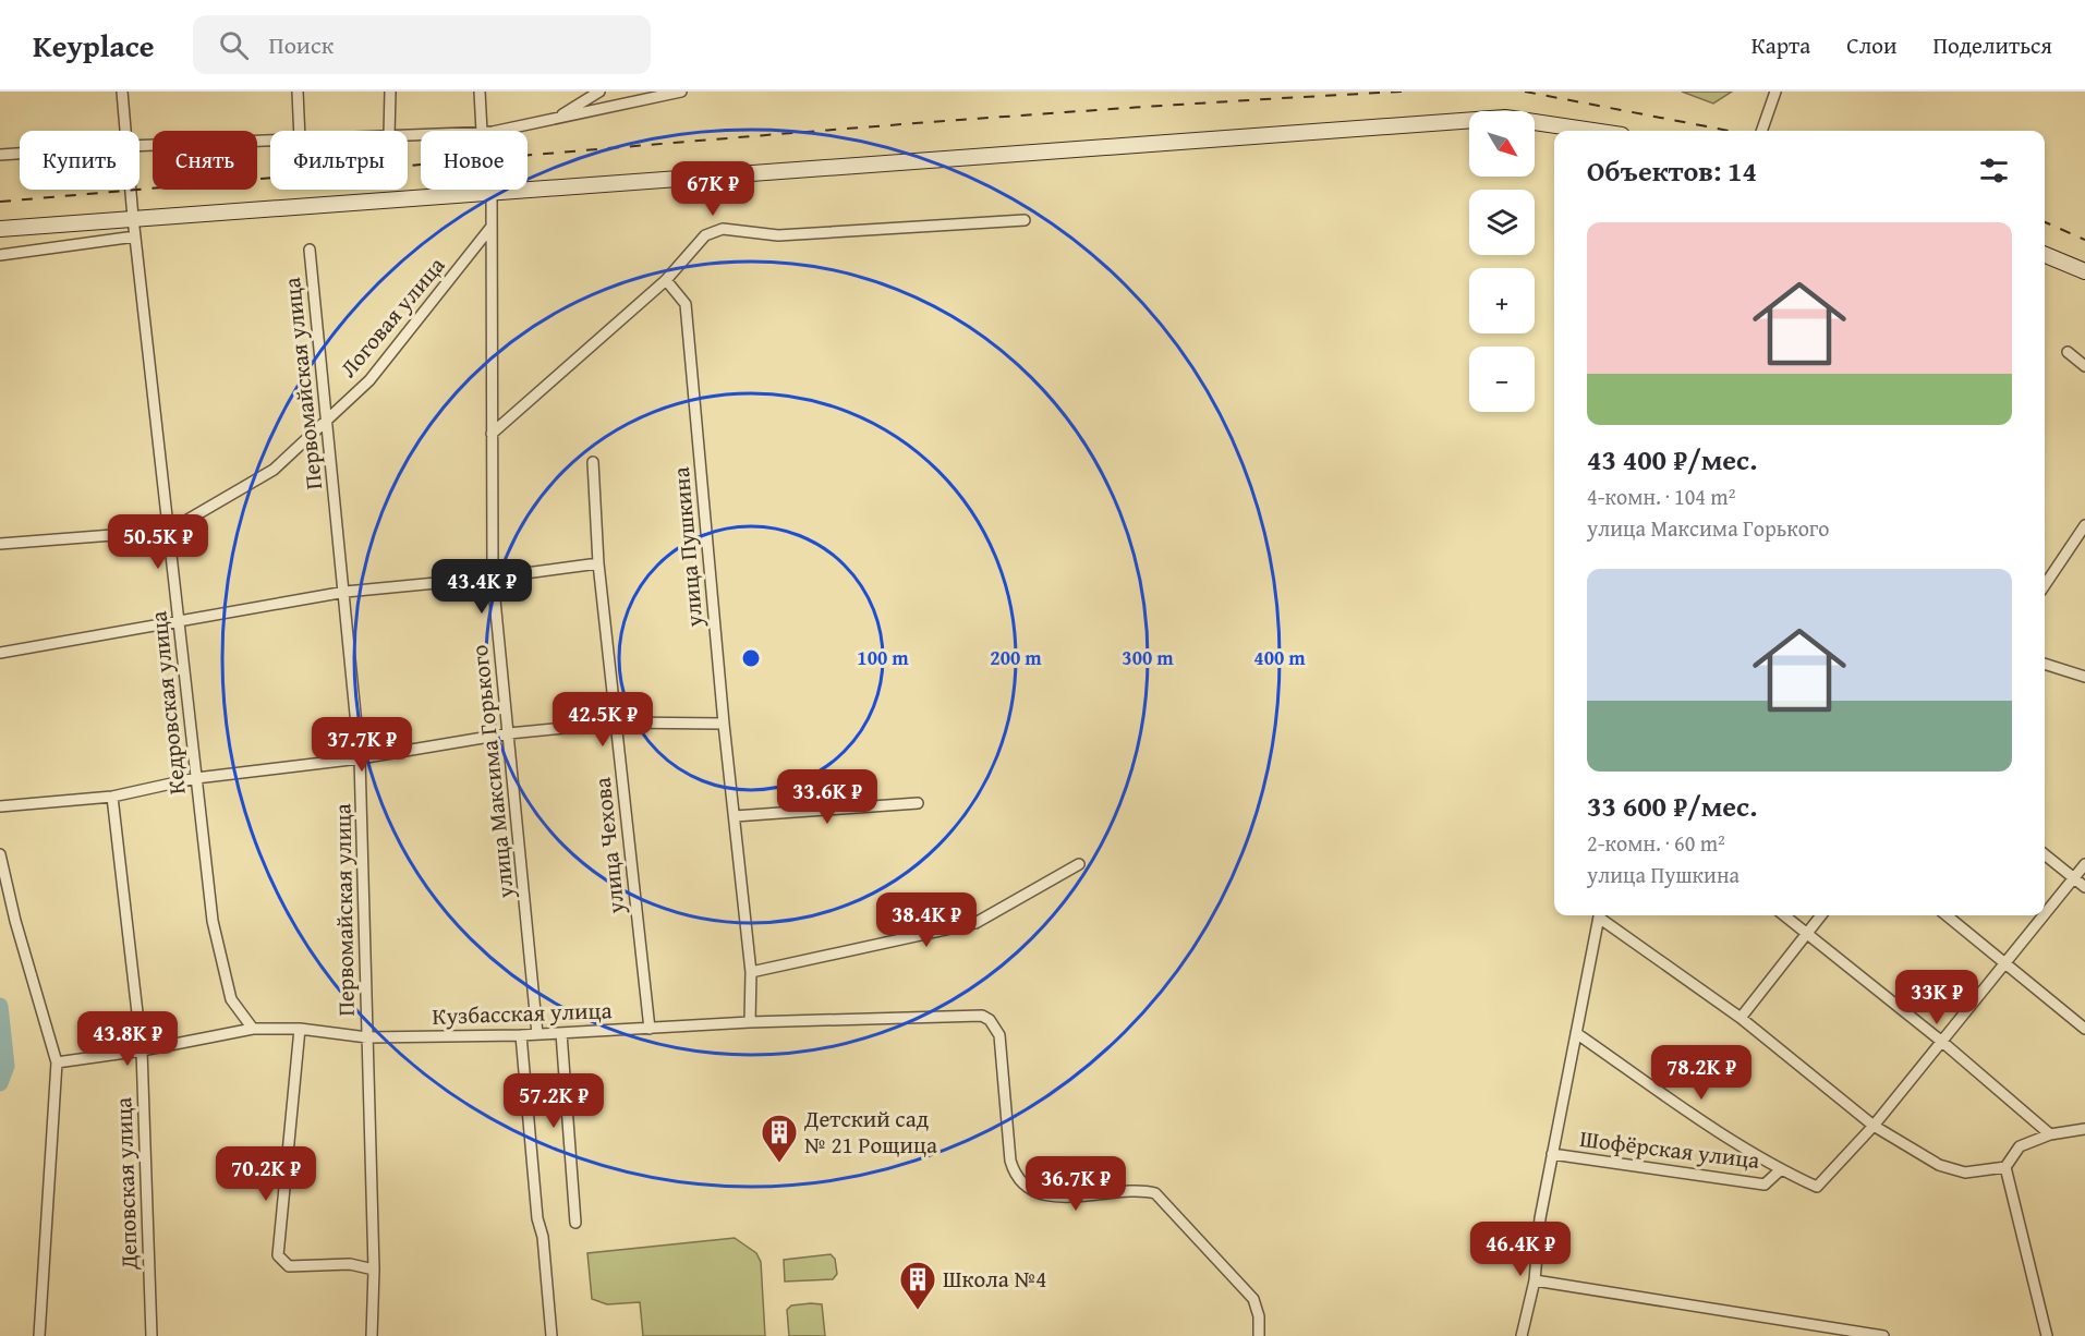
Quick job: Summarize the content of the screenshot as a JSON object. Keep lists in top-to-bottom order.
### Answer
{
  "streets": {
    "street": [
      "Логовая улица",
      "Первомайская улица",
      "улица Пушкина",
      "Кедровская улица",
      "улица Максима Горького",
      "улица Чехова",
      "Кузбасская улица",
      "Шофёрская улица",
      "Деповская улица"
    ]
  },
  "crossings": [
    ["Логовая улица", "Первомайская улица"],
    ["Логовая улица", "Кедровская улица"],
    ["Логовая улица", "улица Максима Горького"],
    ["Первомайская улица", "Кузбасская улица"],
    ["улица Пушкина", "Кузбасская улица"],
    ["Кедровская улица", "Кузбасская улица"],
    ["улица Максима Горького", "Кузбасская улица"],
    ["улица Чехова", "Кузбасская улица"],
    ["Кузбасская улица", "Деповская улица"]
  ],
  "places": {
    "building": ["Детский сад № 21 Рощица", "Школа №4"]
  },
  "north": "bottom right",
  "page": {
    "header": "Keyplace",
    "search": "Поиск",
    "nav": ["Карта", "Слои", "Поделиться"],
    "map_buttons": ["+", "−"],
    "chip": [
      "Купить",
      "Снять",
      "Фильтры",
      "Новое"
    ],
    "heading": "Объектов: 14",
    "price": [
      "67K ₽",
      "50.5K ₽",
      "43.4K ₽",
      "42.5K ₽",
      "37.7K ₽",
      "33.6K ₽",
      "38.4K ₽",
      "33K ₽",
      "43.8K ₽",
      "78.2K ₽",
      "57.2K ₽",
      "70.2K ₽",
      "36.7K ₽",
      "46.4K ₽"
    ],
    "list": [
      {
        "name": "43 400 ₽/мес.",
        "note": "4-комн. · 104 m² · улица Максима Горького"
      },
      {
        "name": "33 600 ₽/мес.",
        "note": "2-комн. · 60 m² · улица Пушкина"
      }
    ]
  },
  "rings": [
    "100 m",
    "200 m",
    "300 m",
    "400 m"
  ]
}
